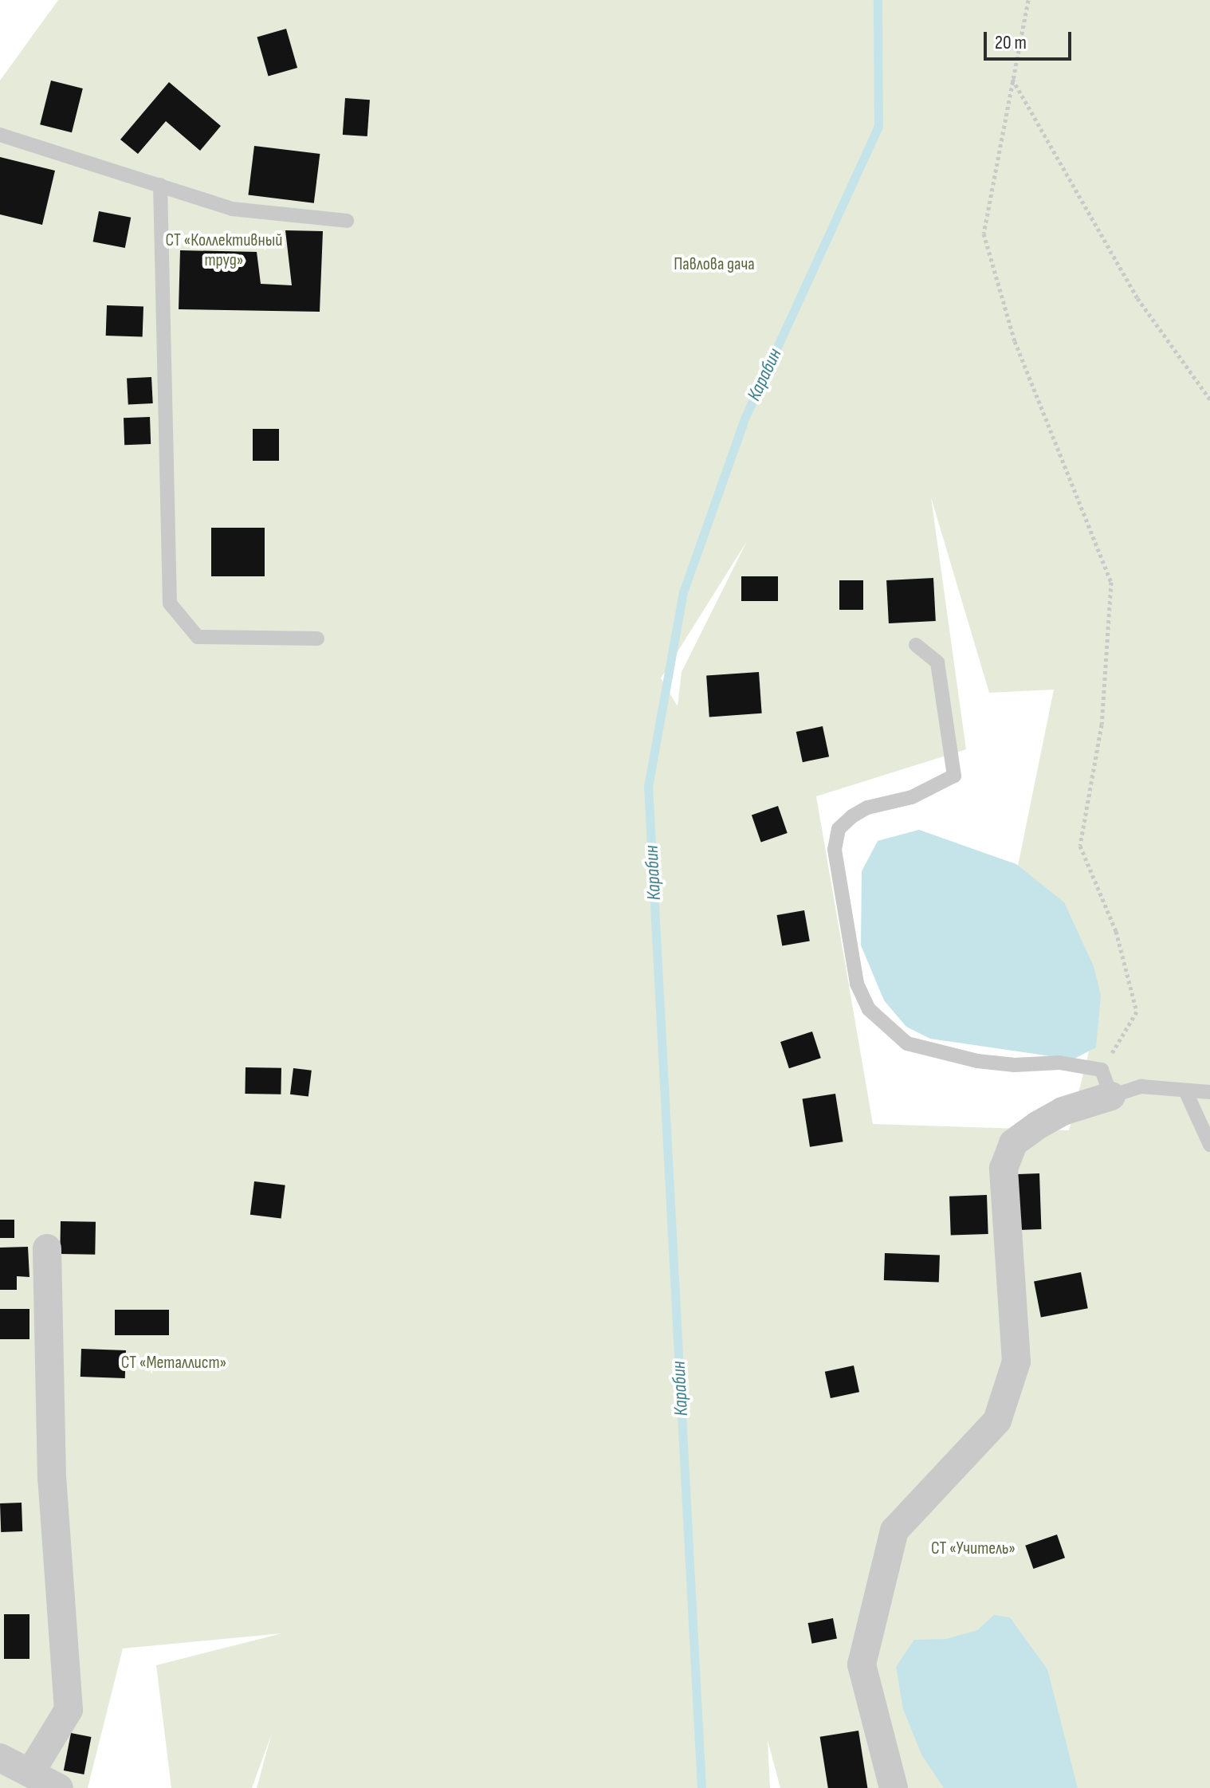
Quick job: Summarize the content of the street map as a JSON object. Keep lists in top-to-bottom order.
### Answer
{
  "water": ["Карабин"],
  "parks": [
    "СТ «Коллективный труд»",
    "Павлова дача",
    "СТ «Металлист»",
    "СТ «Учитель»"
  ],
  "scale_bar": "20 m"
}
